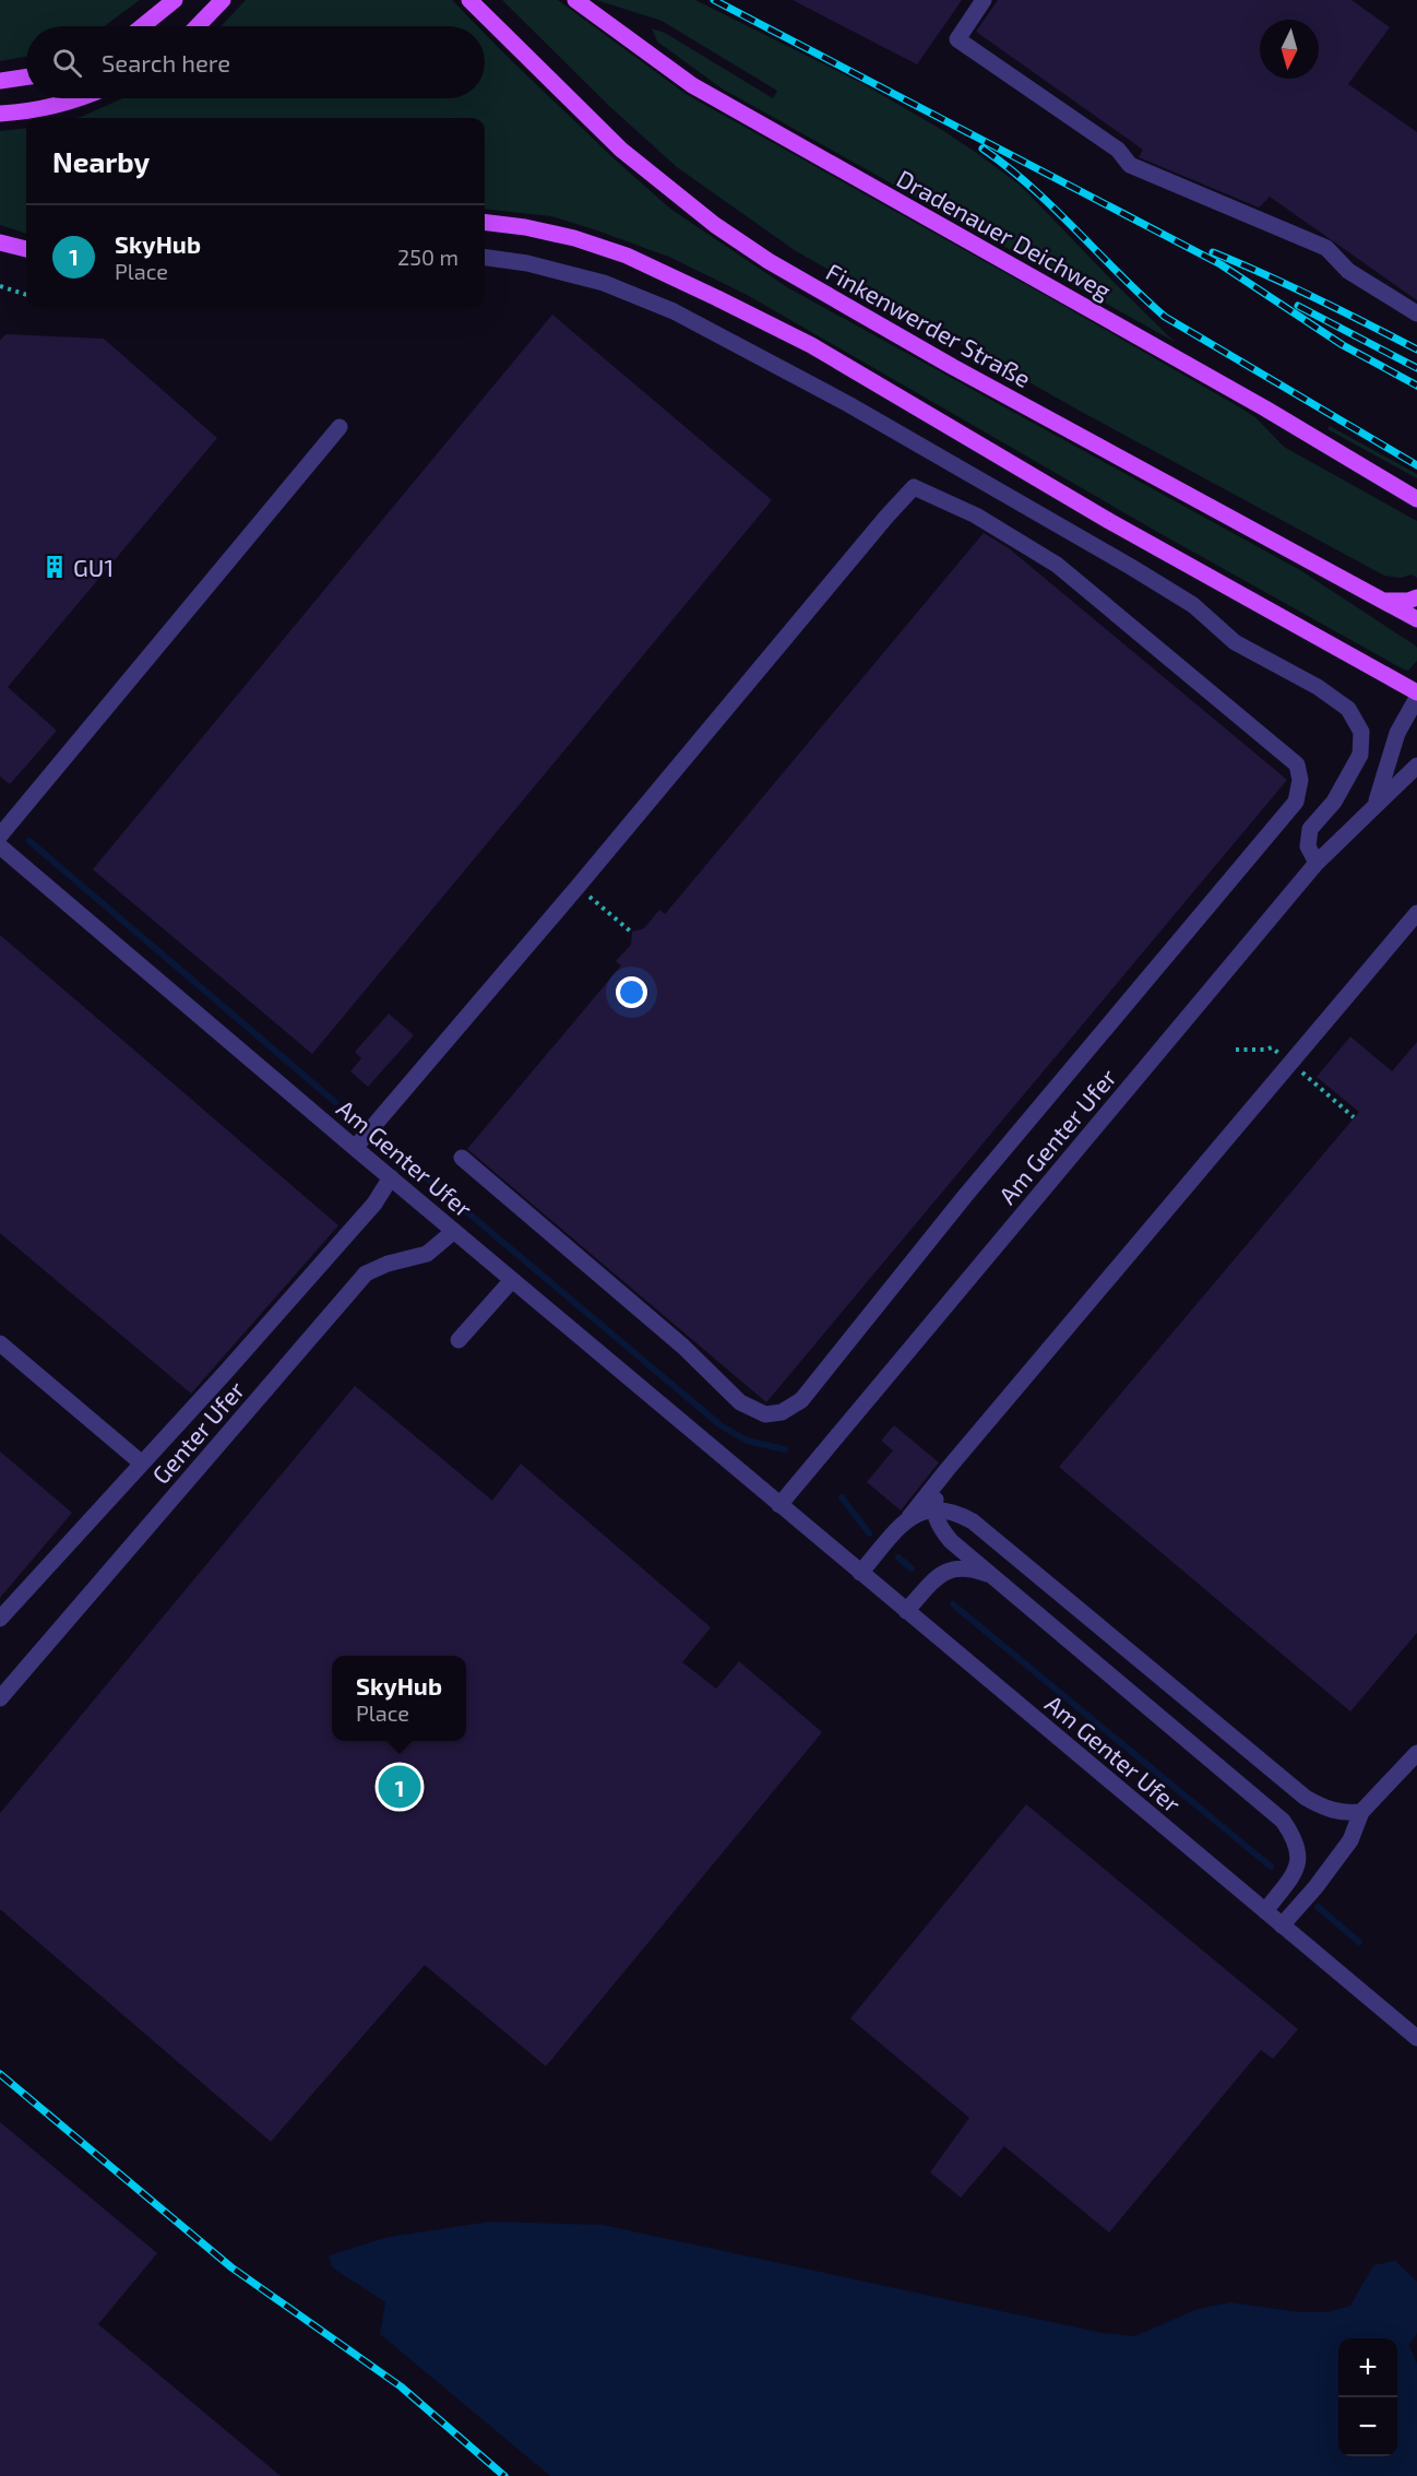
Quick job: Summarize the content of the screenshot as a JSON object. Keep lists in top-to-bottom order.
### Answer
{
  "streets": {
    "main road": ["Dradenauer Deichweg", "Finkenwerder Straße"],
    "street": ["Am Genter Ufer", "Genter Ufer"]
  },
  "crossings": [
    ["Am Genter Ufer", "Genter Ufer"]
  ],
  "places": {
    "building": ["GU1"]
  },
  "north": "bottom",
  "page": {
    "search": "Search here",
    "heading": "Nearby",
    "list": [
      {
        "mark": "1",
        "name": "SkyHub",
        "note": "Place",
        "value": "250 m"
      }
    ],
    "popup": ["SkyHub", "Place"],
    "pins": "1",
    "map_buttons": ["+", "−"]
  }
}
